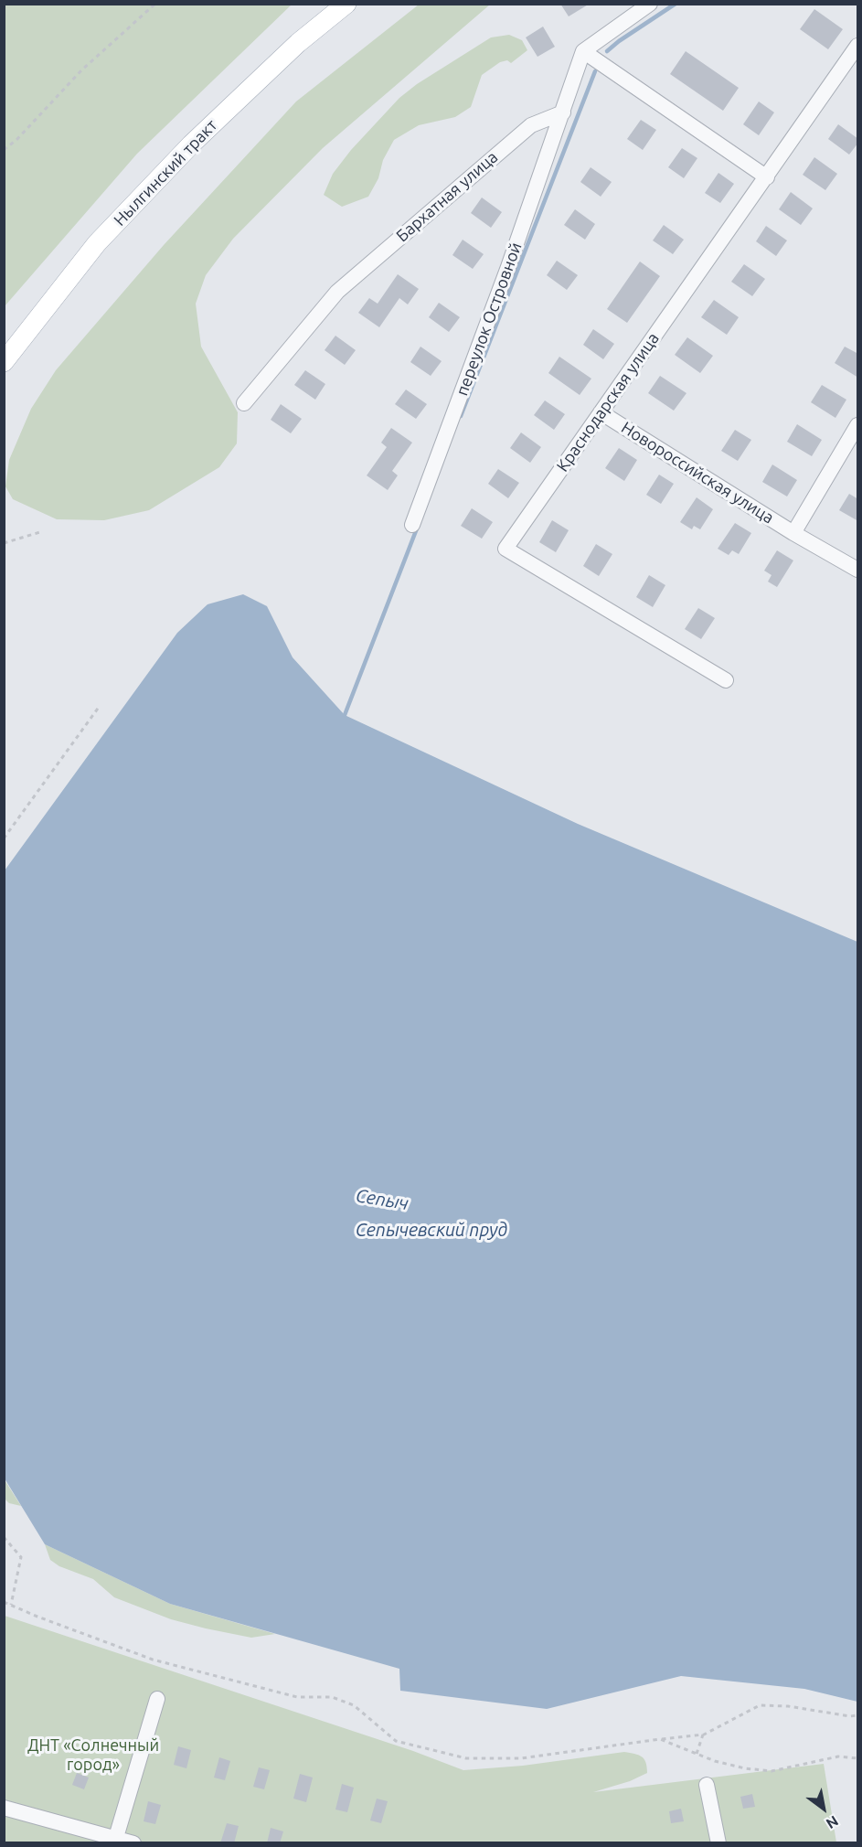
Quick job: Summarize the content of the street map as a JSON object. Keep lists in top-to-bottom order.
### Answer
{
  "streets": {
    "main road": ["Нылгинский тракт"],
    "street": [
      "Бархатная улица",
      "переулок Островной",
      "Краснодарская улица",
      "Новороссийская улица"
    ]
  },
  "crossings": [
    ["Бархатная улица", "переулок Островной"],
    ["Краснодарская улица", "Новороссийская улица"]
  ],
  "water": ["Сепыч", "Сепычевский пруд"],
  "parks": ["ДНТ «Солнечный город»"],
  "north": "bottom right"
}
